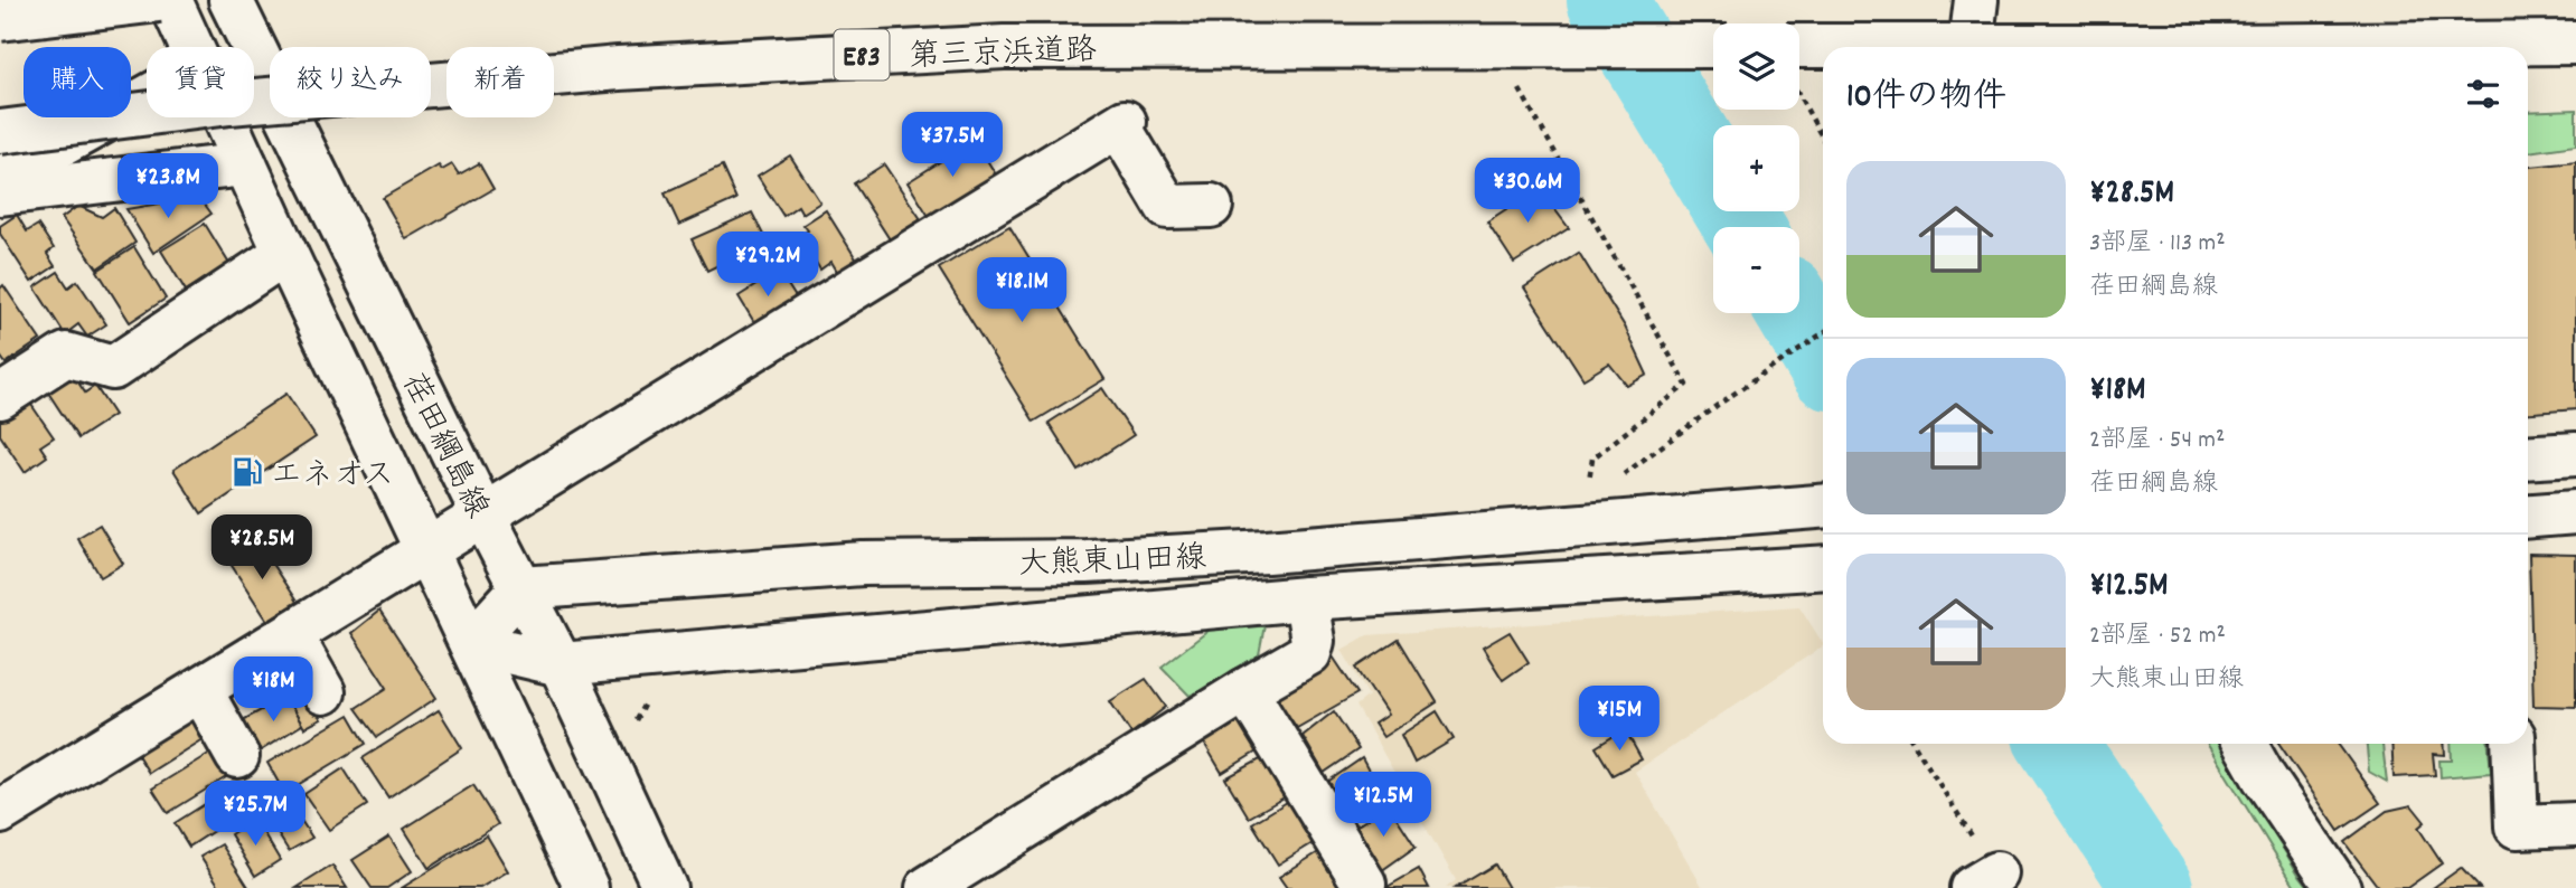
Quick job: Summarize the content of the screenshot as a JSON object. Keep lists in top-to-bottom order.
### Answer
{
  "streets": {
    "main road": [
      "第三京浜道路",
      "E83",
      "荏田綱島線",
      "大熊東山田線"
    ]
  },
  "crossings": [
    ["荏田綱島線", "大熊東山田線"]
  ],
  "places": {
    "fuel station": ["エネオス"]
  },
  "page": {
    "map_buttons": ["+", "−"],
    "chip": [
      "購入",
      "賃貸",
      "絞り込み",
      "新着"
    ],
    "heading": "10件の物件",
    "price": [
      "¥37.5M",
      "¥23.8M",
      "¥30.6M",
      "¥29.2M",
      "¥18.1M",
      "¥28.5M",
      "¥18M",
      "¥15M",
      "¥12.5M",
      "¥25.7M"
    ],
    "list": [
      {
        "name": "¥28.5M",
        "note": "3部屋 · 113 m² · 荏田綱島線"
      },
      {
        "name": "¥18M",
        "note": "2部屋 · 54 m² · 荏田綱島線"
      },
      {
        "name": "¥12.5M",
        "note": "2部屋 · 52 m² · 大熊東山田線"
      }
    ]
  }
}
